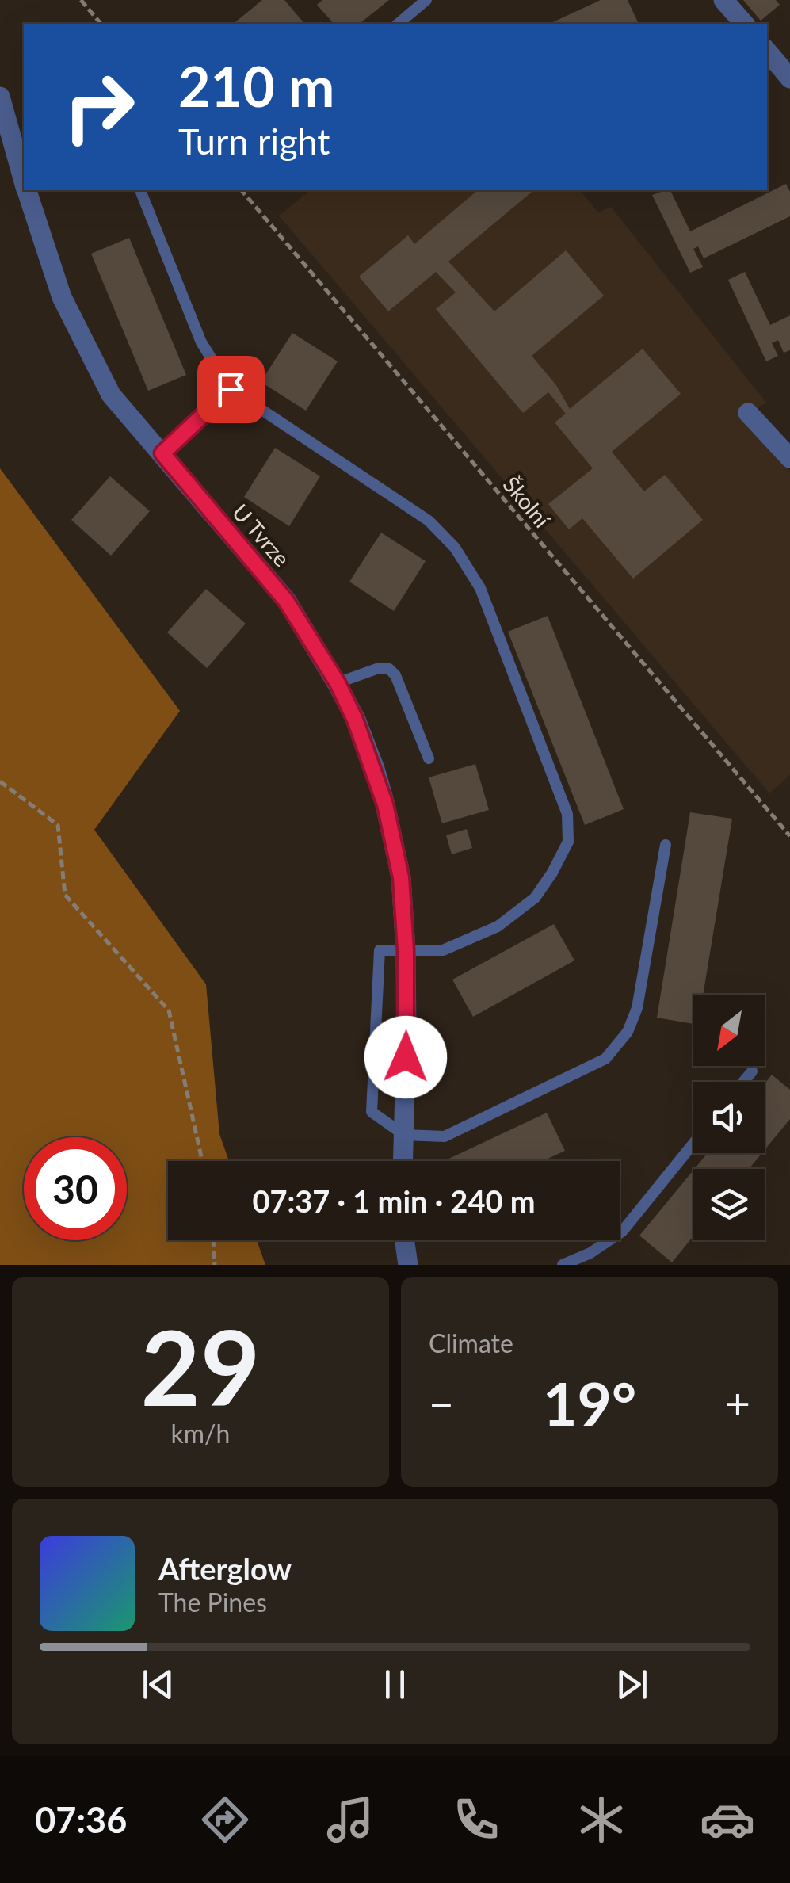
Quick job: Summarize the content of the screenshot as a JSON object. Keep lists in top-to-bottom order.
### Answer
{
  "streets": {
    "street": ["U Tvrze"],
    "path": ["Školní"]
  },
  "north": "bottom left",
  "page": {
    "turn": ["210 m", "Turn right"],
    "limit": "30",
    "trip": "07:37 · 1 min · 240 m",
    "tile": [
      ["29", "km/h"],
      "Climate"
    ],
    "heat": ["−", "19°", "+"],
    "song": ["Afterglow", "The Pines"],
    "tabs": "07:36"
  }
}
